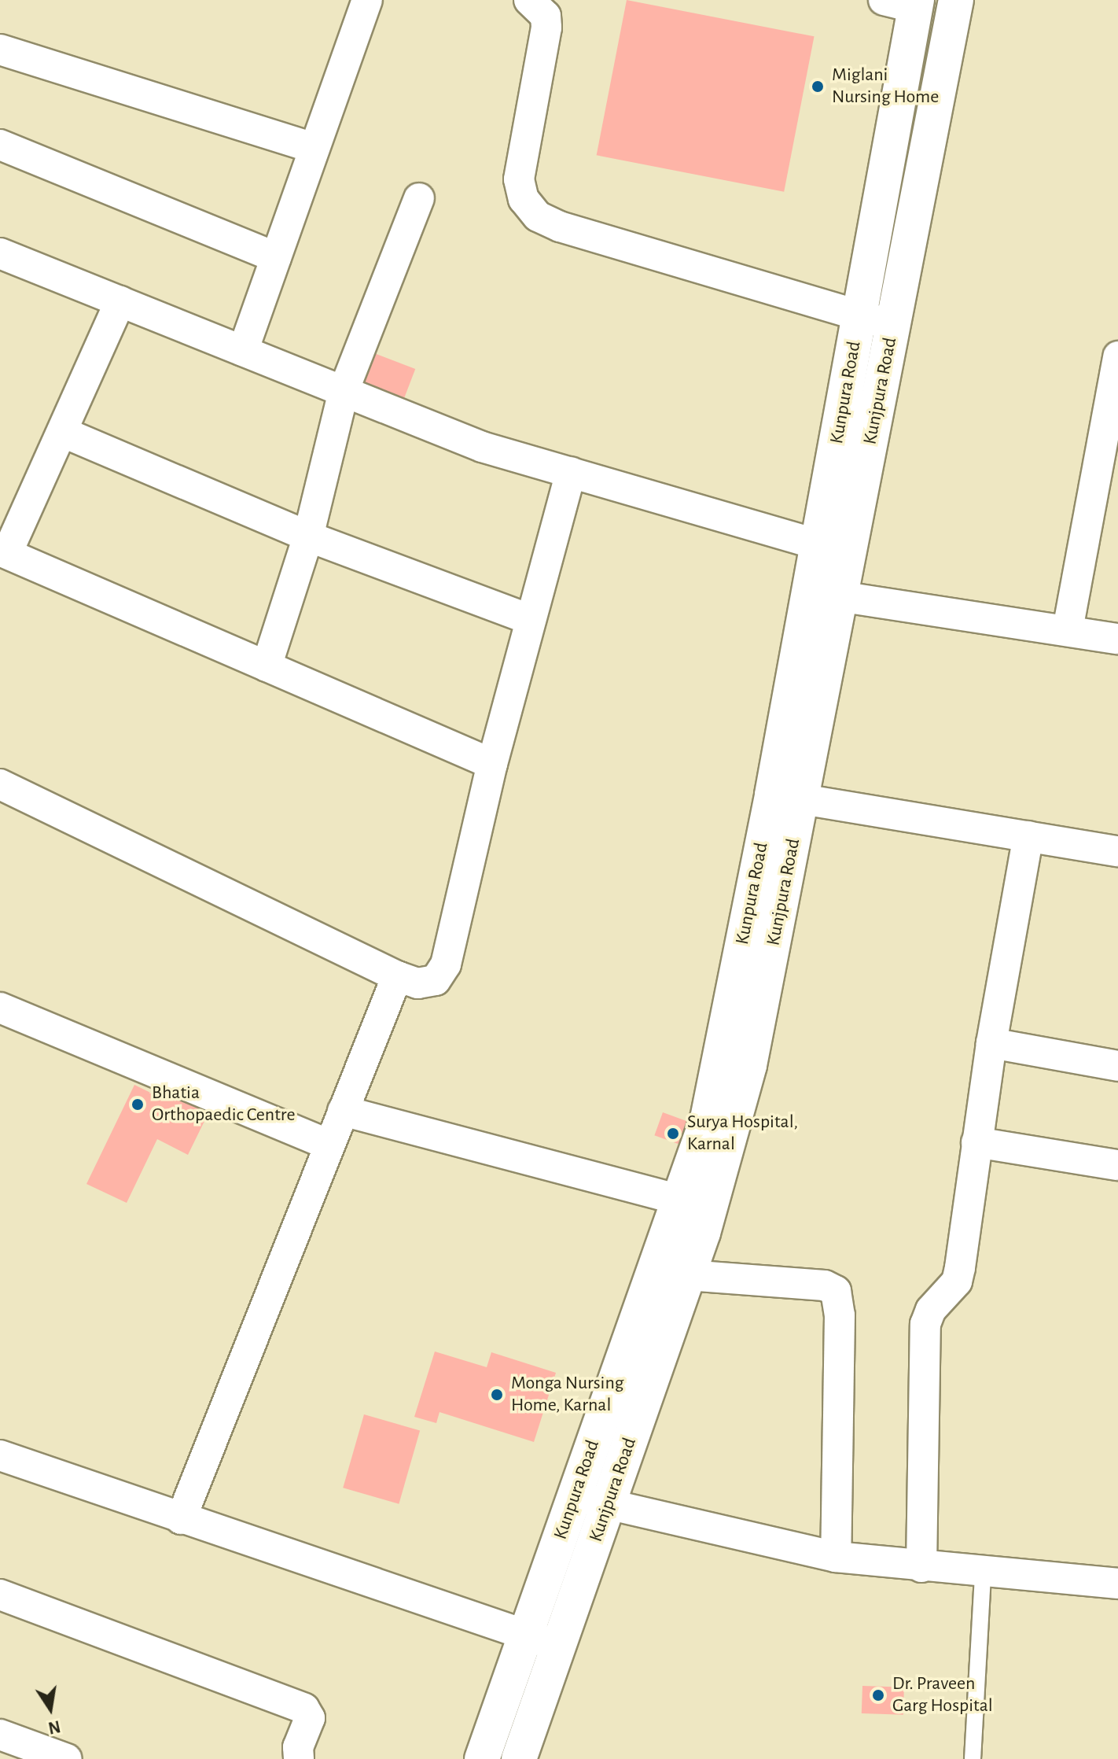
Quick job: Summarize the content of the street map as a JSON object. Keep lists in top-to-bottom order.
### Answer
{
  "streets": {
    "street": ["Kunjpura Road", "Kunpura Road"]
  },
  "crossings": [
    ["Kunjpura Road", "Kunpura Road"]
  ],
  "places": [
    "Miglani Nursing Home",
    "Bhatia Orthopaedic Centre",
    "Surya Hospital, Karnal",
    "Monga Nursing Home, Karnal",
    "Dr. Praveen Garg Hospital"
  ],
  "north": "bottom"
}
